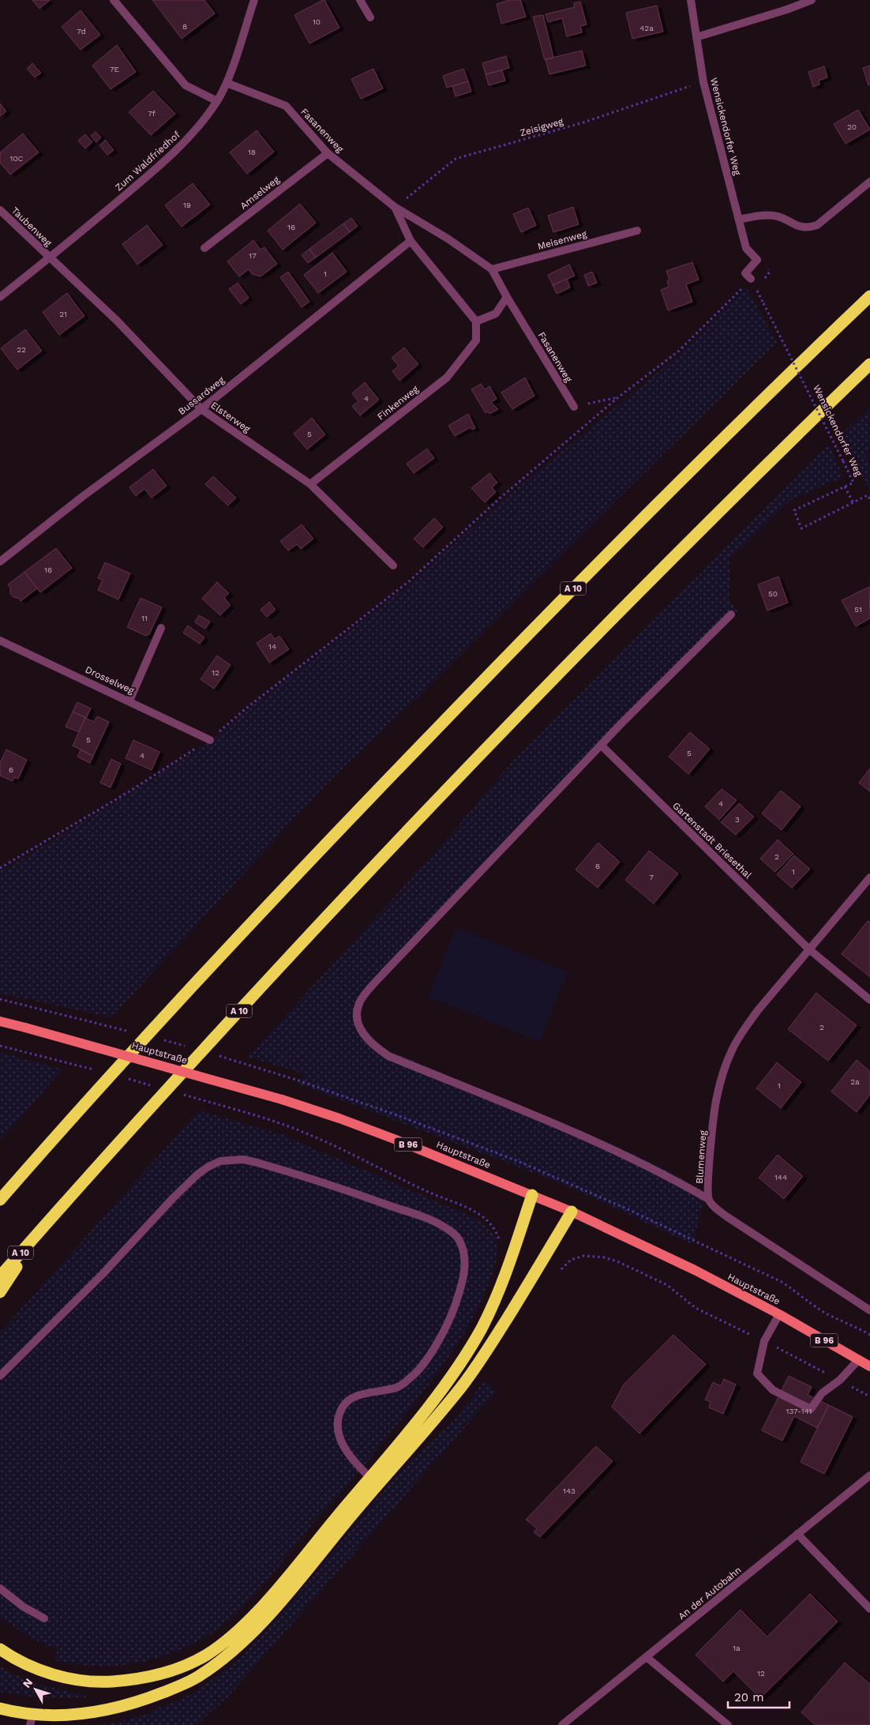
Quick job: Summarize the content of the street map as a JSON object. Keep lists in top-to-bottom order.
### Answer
{
  "streets": {
    "highway": ["A 10"],
    "main road": ["Hauptstraße", "B 96"],
    "street": [
      "Wensickendorfer Weg",
      "Fasanenweg",
      "Zum Waldfriedhof",
      "Amselweg",
      "Taubenweg",
      "Meisenweg",
      "Bussardweg",
      "Finkenweg",
      "Elsterweg",
      "Drosselweg",
      "Gartenstadt Briesethal",
      "Blumenweg",
      "An der Autobahn"
    ],
    "path": ["Zeisigweg"]
  },
  "crossings": [
    ["Wensickendorfer Weg", "Zeisigweg"],
    ["Zeisigweg", "Fasanenweg"],
    ["Fasanenweg", "Zum Waldfriedhof"],
    ["Fasanenweg", "Amselweg"],
    ["Fasanenweg", "Meisenweg"],
    ["Fasanenweg", "Bussardweg"],
    ["Fasanenweg", "Finkenweg"],
    ["Zum Waldfriedhof", "Taubenweg"],
    ["Zum Waldfriedhof", "Elsterweg"],
    ["Taubenweg", "Elsterweg"],
    ["Bussardweg", "Elsterweg"],
    ["Finkenweg", "Elsterweg"],
    ["Gartenstadt Briesethal", "Blumenweg"]
  ],
  "house_numbers": [
    "10",
    "8",
    "42a",
    "7d",
    "7E",
    "7f",
    "20",
    "18",
    "10C",
    "19",
    "16",
    "17",
    "1",
    "21",
    "22",
    "4",
    "5",
    "16",
    "50",
    "51",
    "11",
    "14",
    "12",
    "5",
    "5",
    "4",
    "6",
    "4",
    "3",
    "2",
    "6",
    "1",
    "7",
    "2",
    "2a",
    "1",
    "144",
    "137-141",
    "143",
    "1a",
    "12"
  ],
  "scale_bar": "20 m",
  "north": "top left"
}
